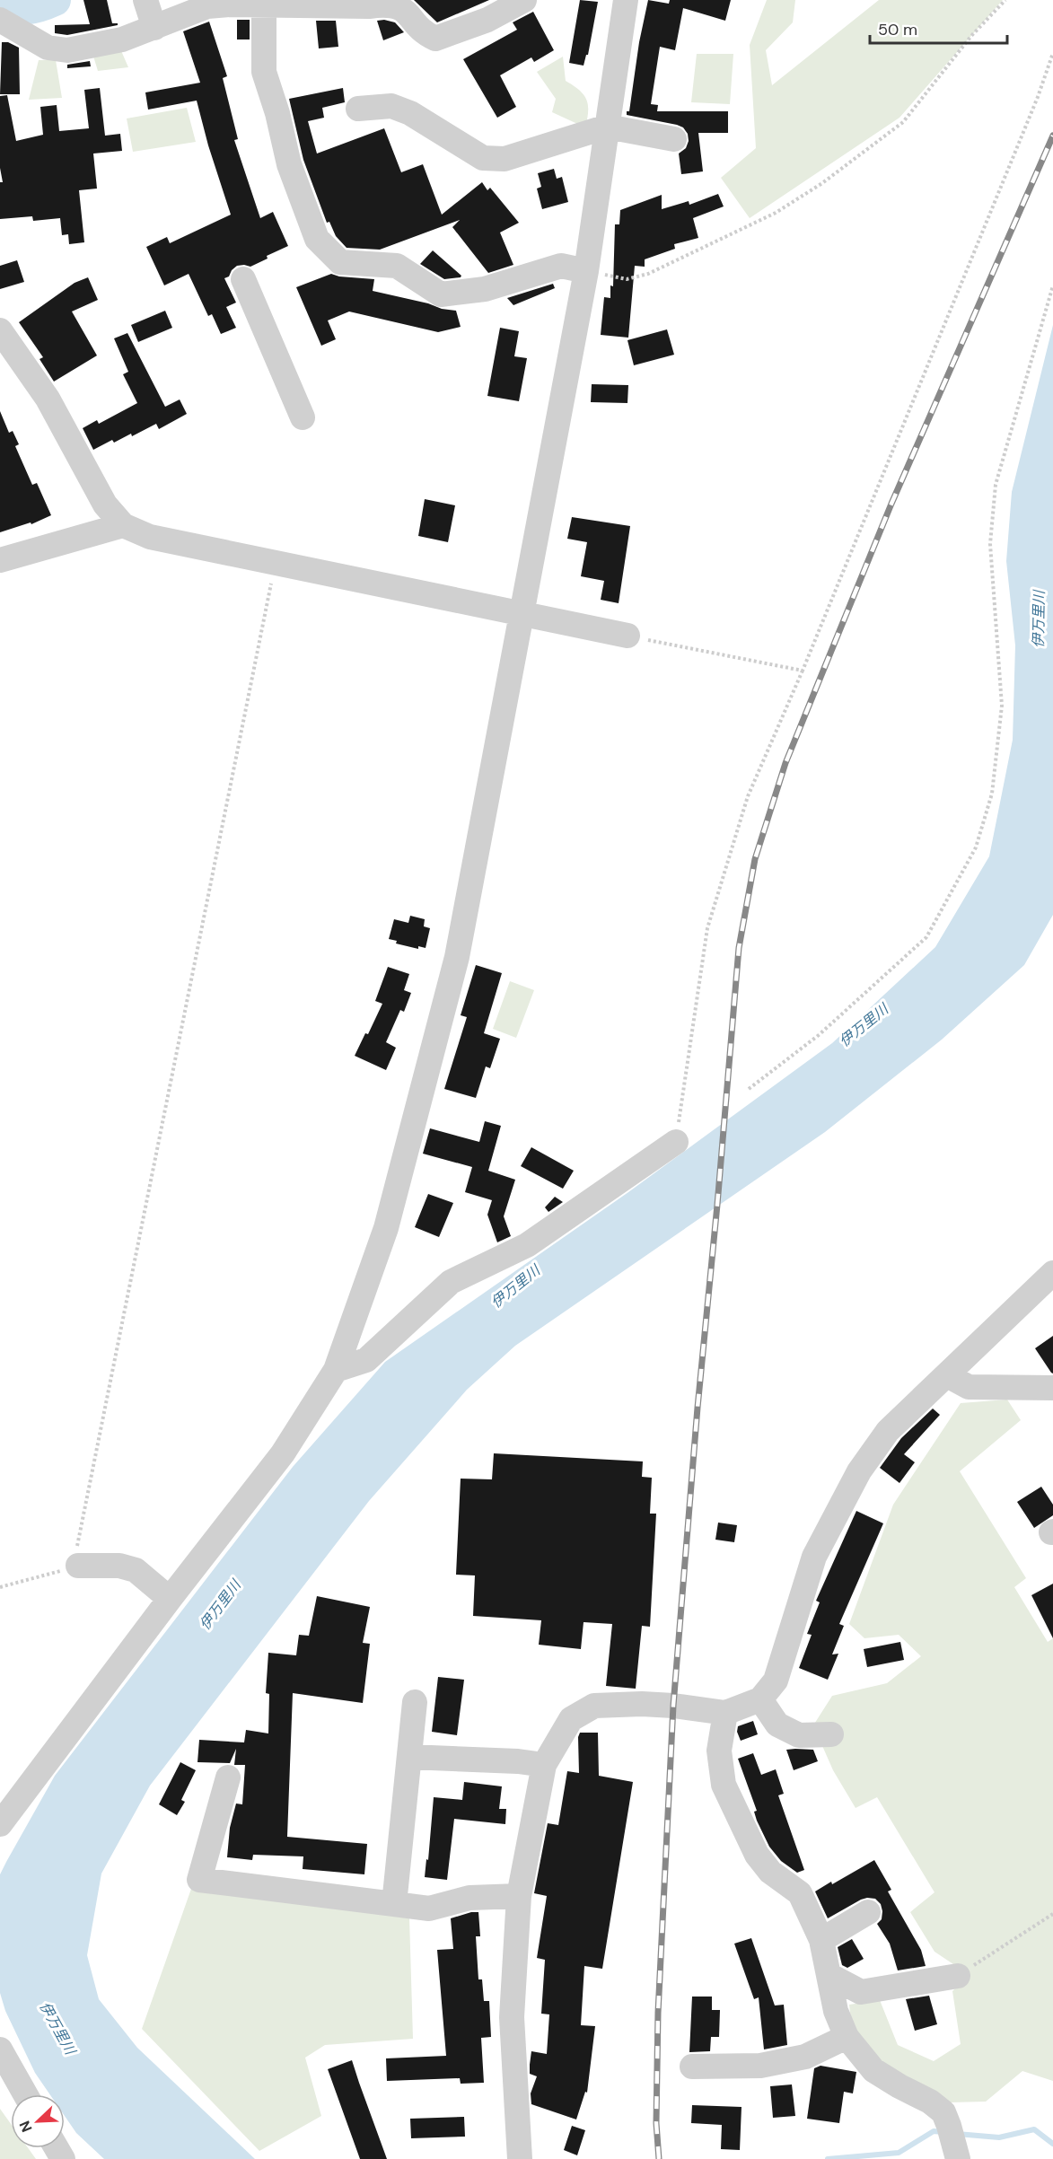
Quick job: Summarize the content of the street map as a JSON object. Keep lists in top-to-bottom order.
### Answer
{
  "water": ["伊万里川"],
  "scale_bar": "50 m",
  "north": "bottom left"
}
